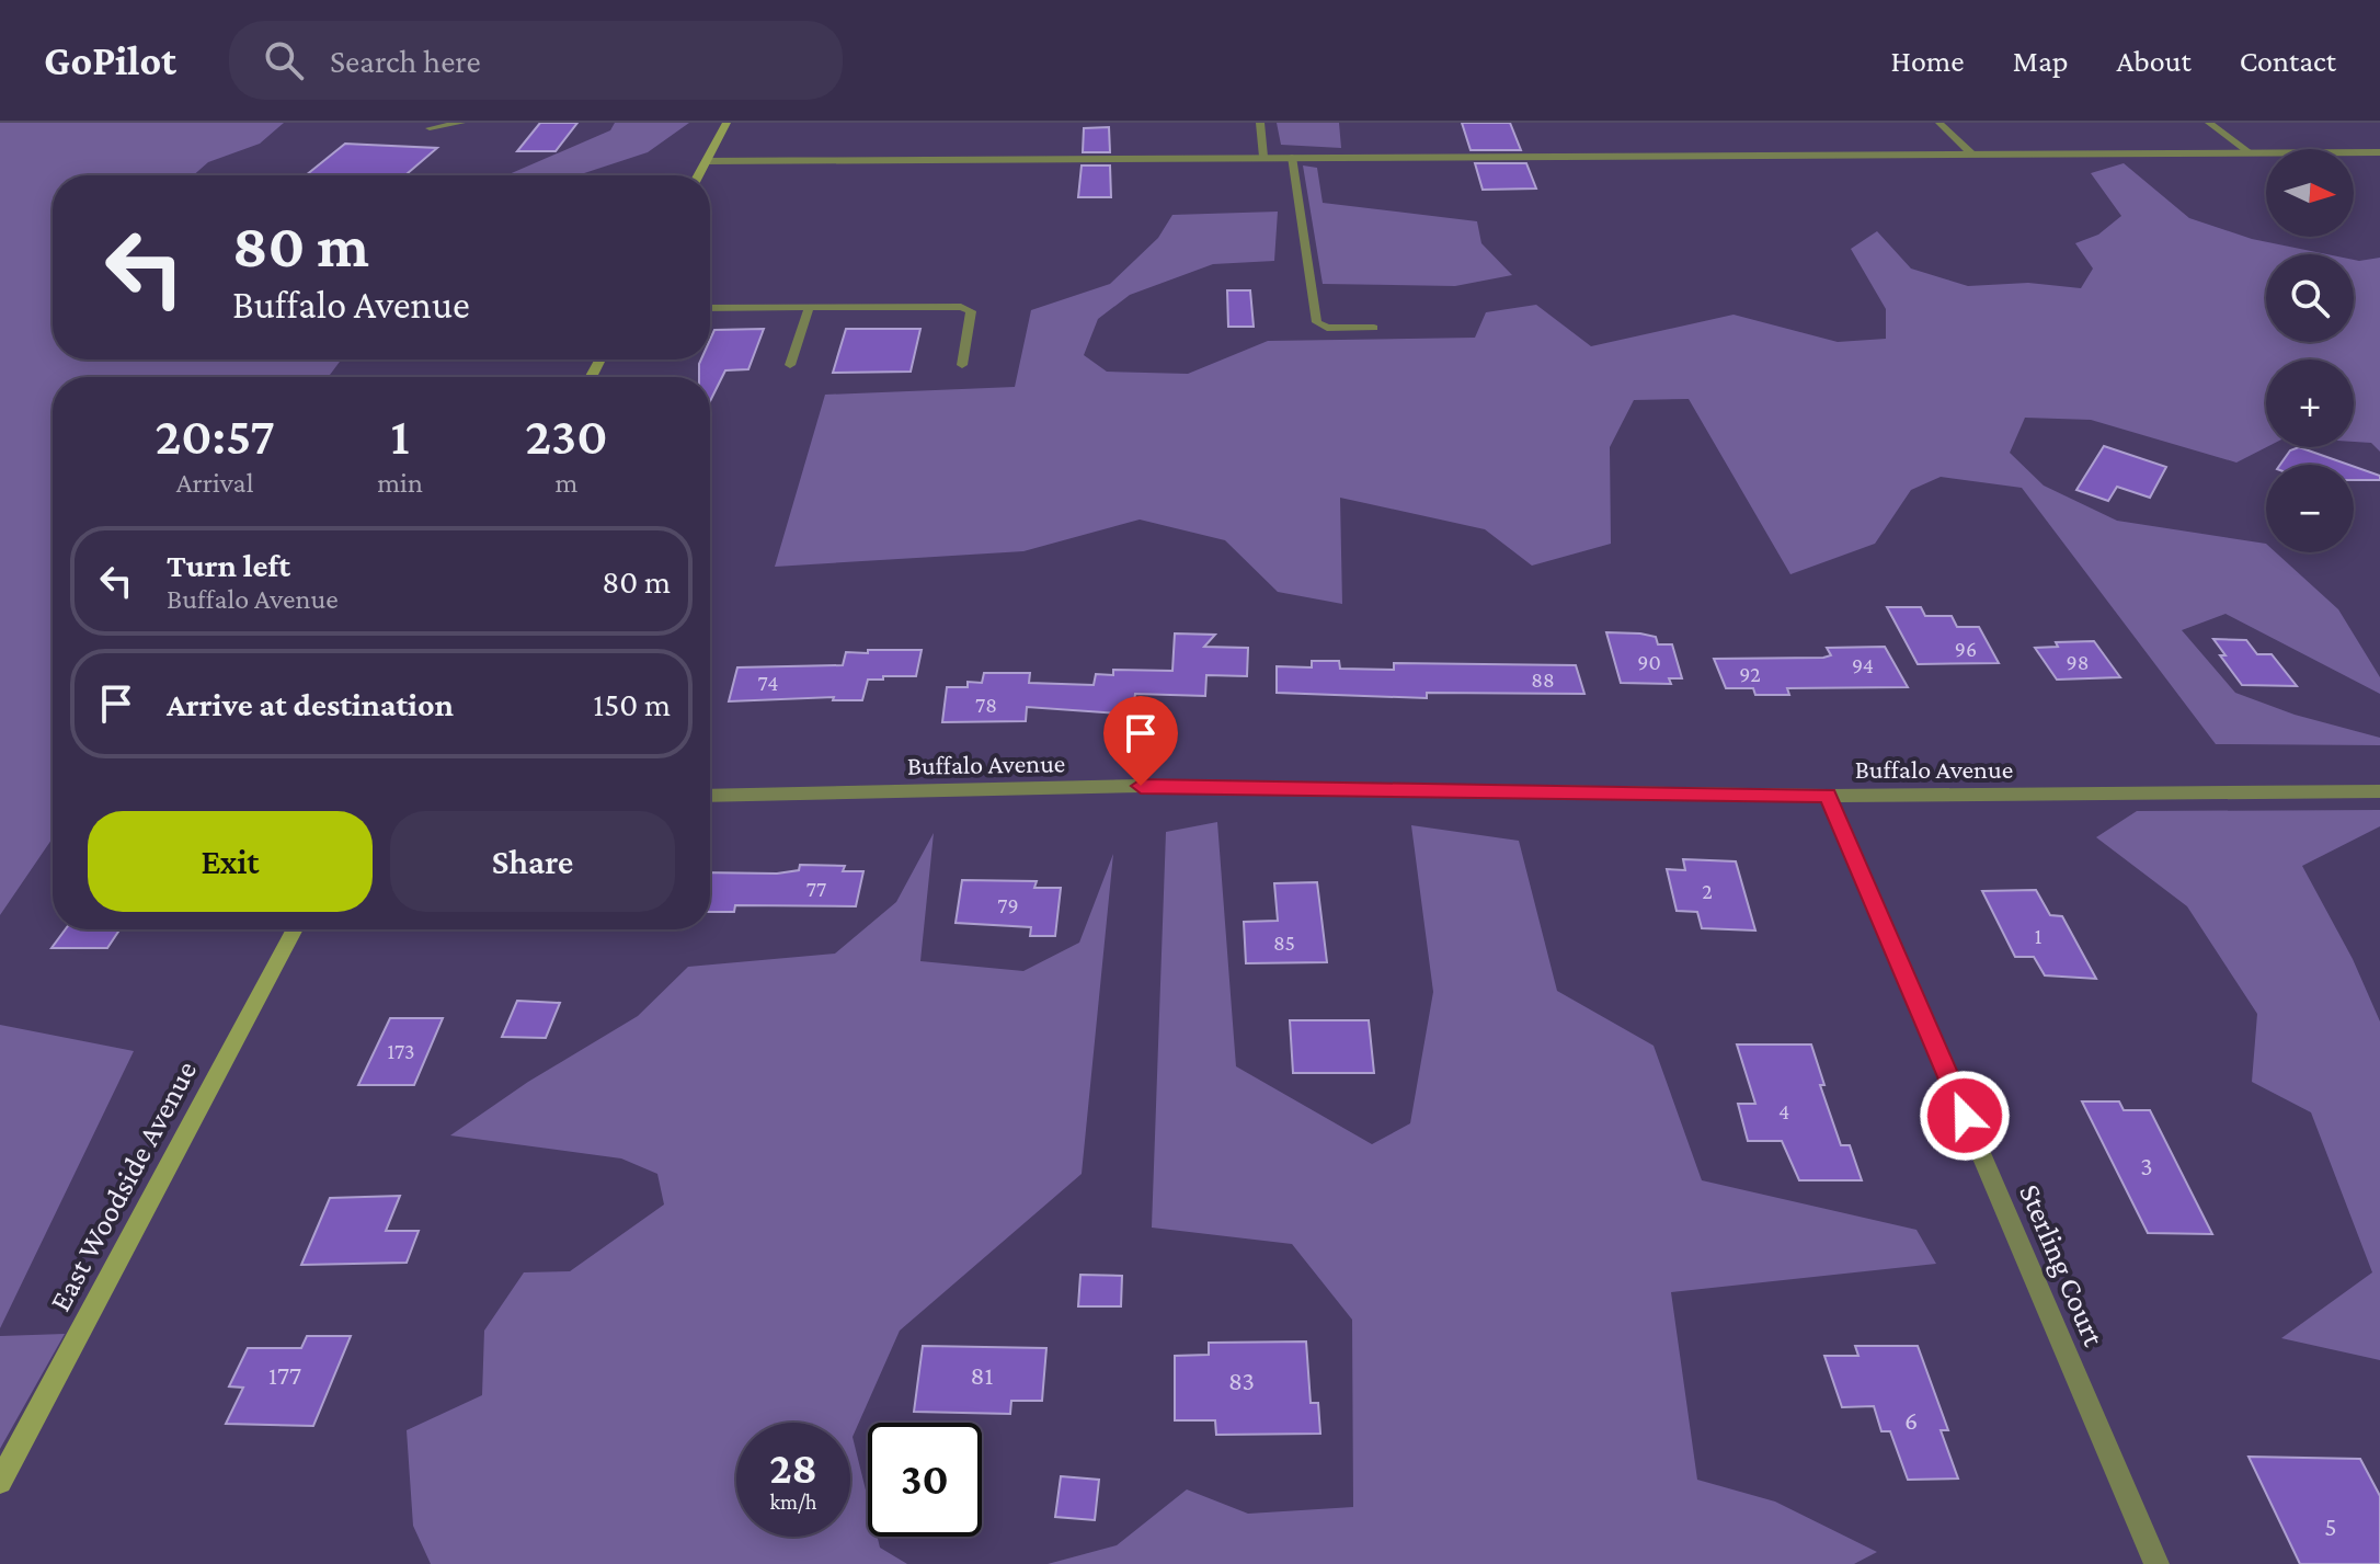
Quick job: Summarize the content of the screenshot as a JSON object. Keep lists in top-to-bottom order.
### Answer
{
  "streets": {
    "main road": ["East Woodside Avenue"],
    "street": ["Buffalo Avenue", "Sterling Court"]
  },
  "crossings": [
    ["Buffalo Avenue", "Sterling Court"]
  ],
  "house_numbers": [
    "96",
    "90",
    "98",
    "94",
    "92",
    "88",
    "74",
    "78",
    "77",
    "2",
    "79",
    "1",
    "85",
    "173",
    "4",
    "3",
    "177",
    "81",
    "83",
    "6",
    "5"
  ],
  "north": "right",
  "page": {
    "header": "GoPilot",
    "search": "Search here",
    "nav": [
      "Home",
      "Map",
      "About",
      "Contact"
    ],
    "map_buttons": ["+", "−"],
    "turn": ["80 m", "Buffalo Avenue"],
    "eta": [
      "20:57",
      "Arrival",
      "1",
      "min",
      "230",
      "m"
    ],
    "list": [
      {
        "name": "Turn left",
        "note": "Buffalo Avenue",
        "value": "80 m"
      },
      {
        "name": "Arrive at destination",
        "value": "150 m"
      }
    ],
    "buttons": ["Exit", "Share"],
    "speed": "28 km/h",
    "limit": "30"
  }
}
